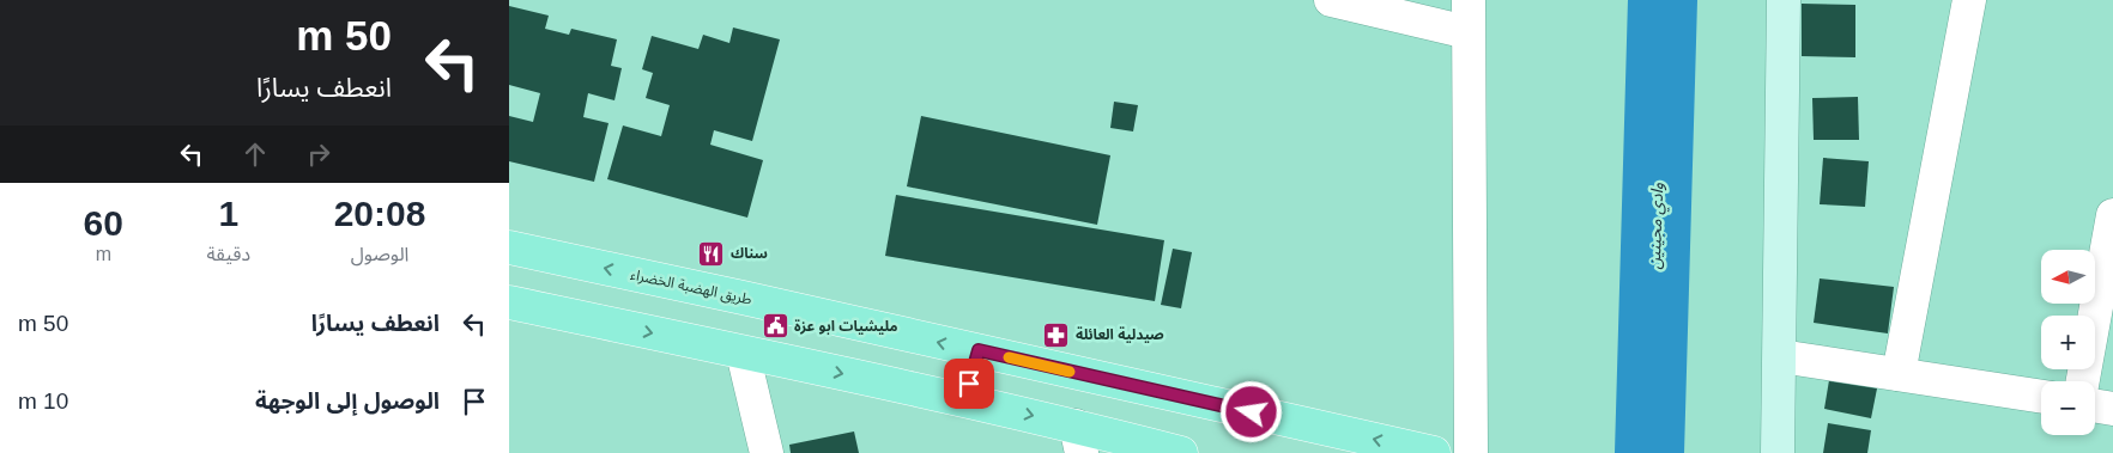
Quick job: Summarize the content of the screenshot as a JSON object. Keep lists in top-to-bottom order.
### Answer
{
  "streets": {
    "main road": ["طريق الهضبة الخضراء"]
  },
  "water": ["وادي مجينين"],
  "places": {
    "restaurant": ["سناك"],
    "public building": ["مليشيات ابو عزة"],
    "pharmacy": ["صيدلية العائلة"]
  },
  "north": "left",
  "page": {
    "turn": ["50 m", "انعطف يسارًا"],
    "eta": [
      "20:08",
      "الوصول",
      "1",
      "دقيقة",
      "60",
      "m"
    ],
    "map_buttons": ["+", "−"],
    "list": [
      {
        "name": "انعطف يسارًا",
        "value": "50 m"
      },
      {
        "name": "الوصول إلى الوجهة",
        "value": "10 m"
      }
    ]
  }
}
